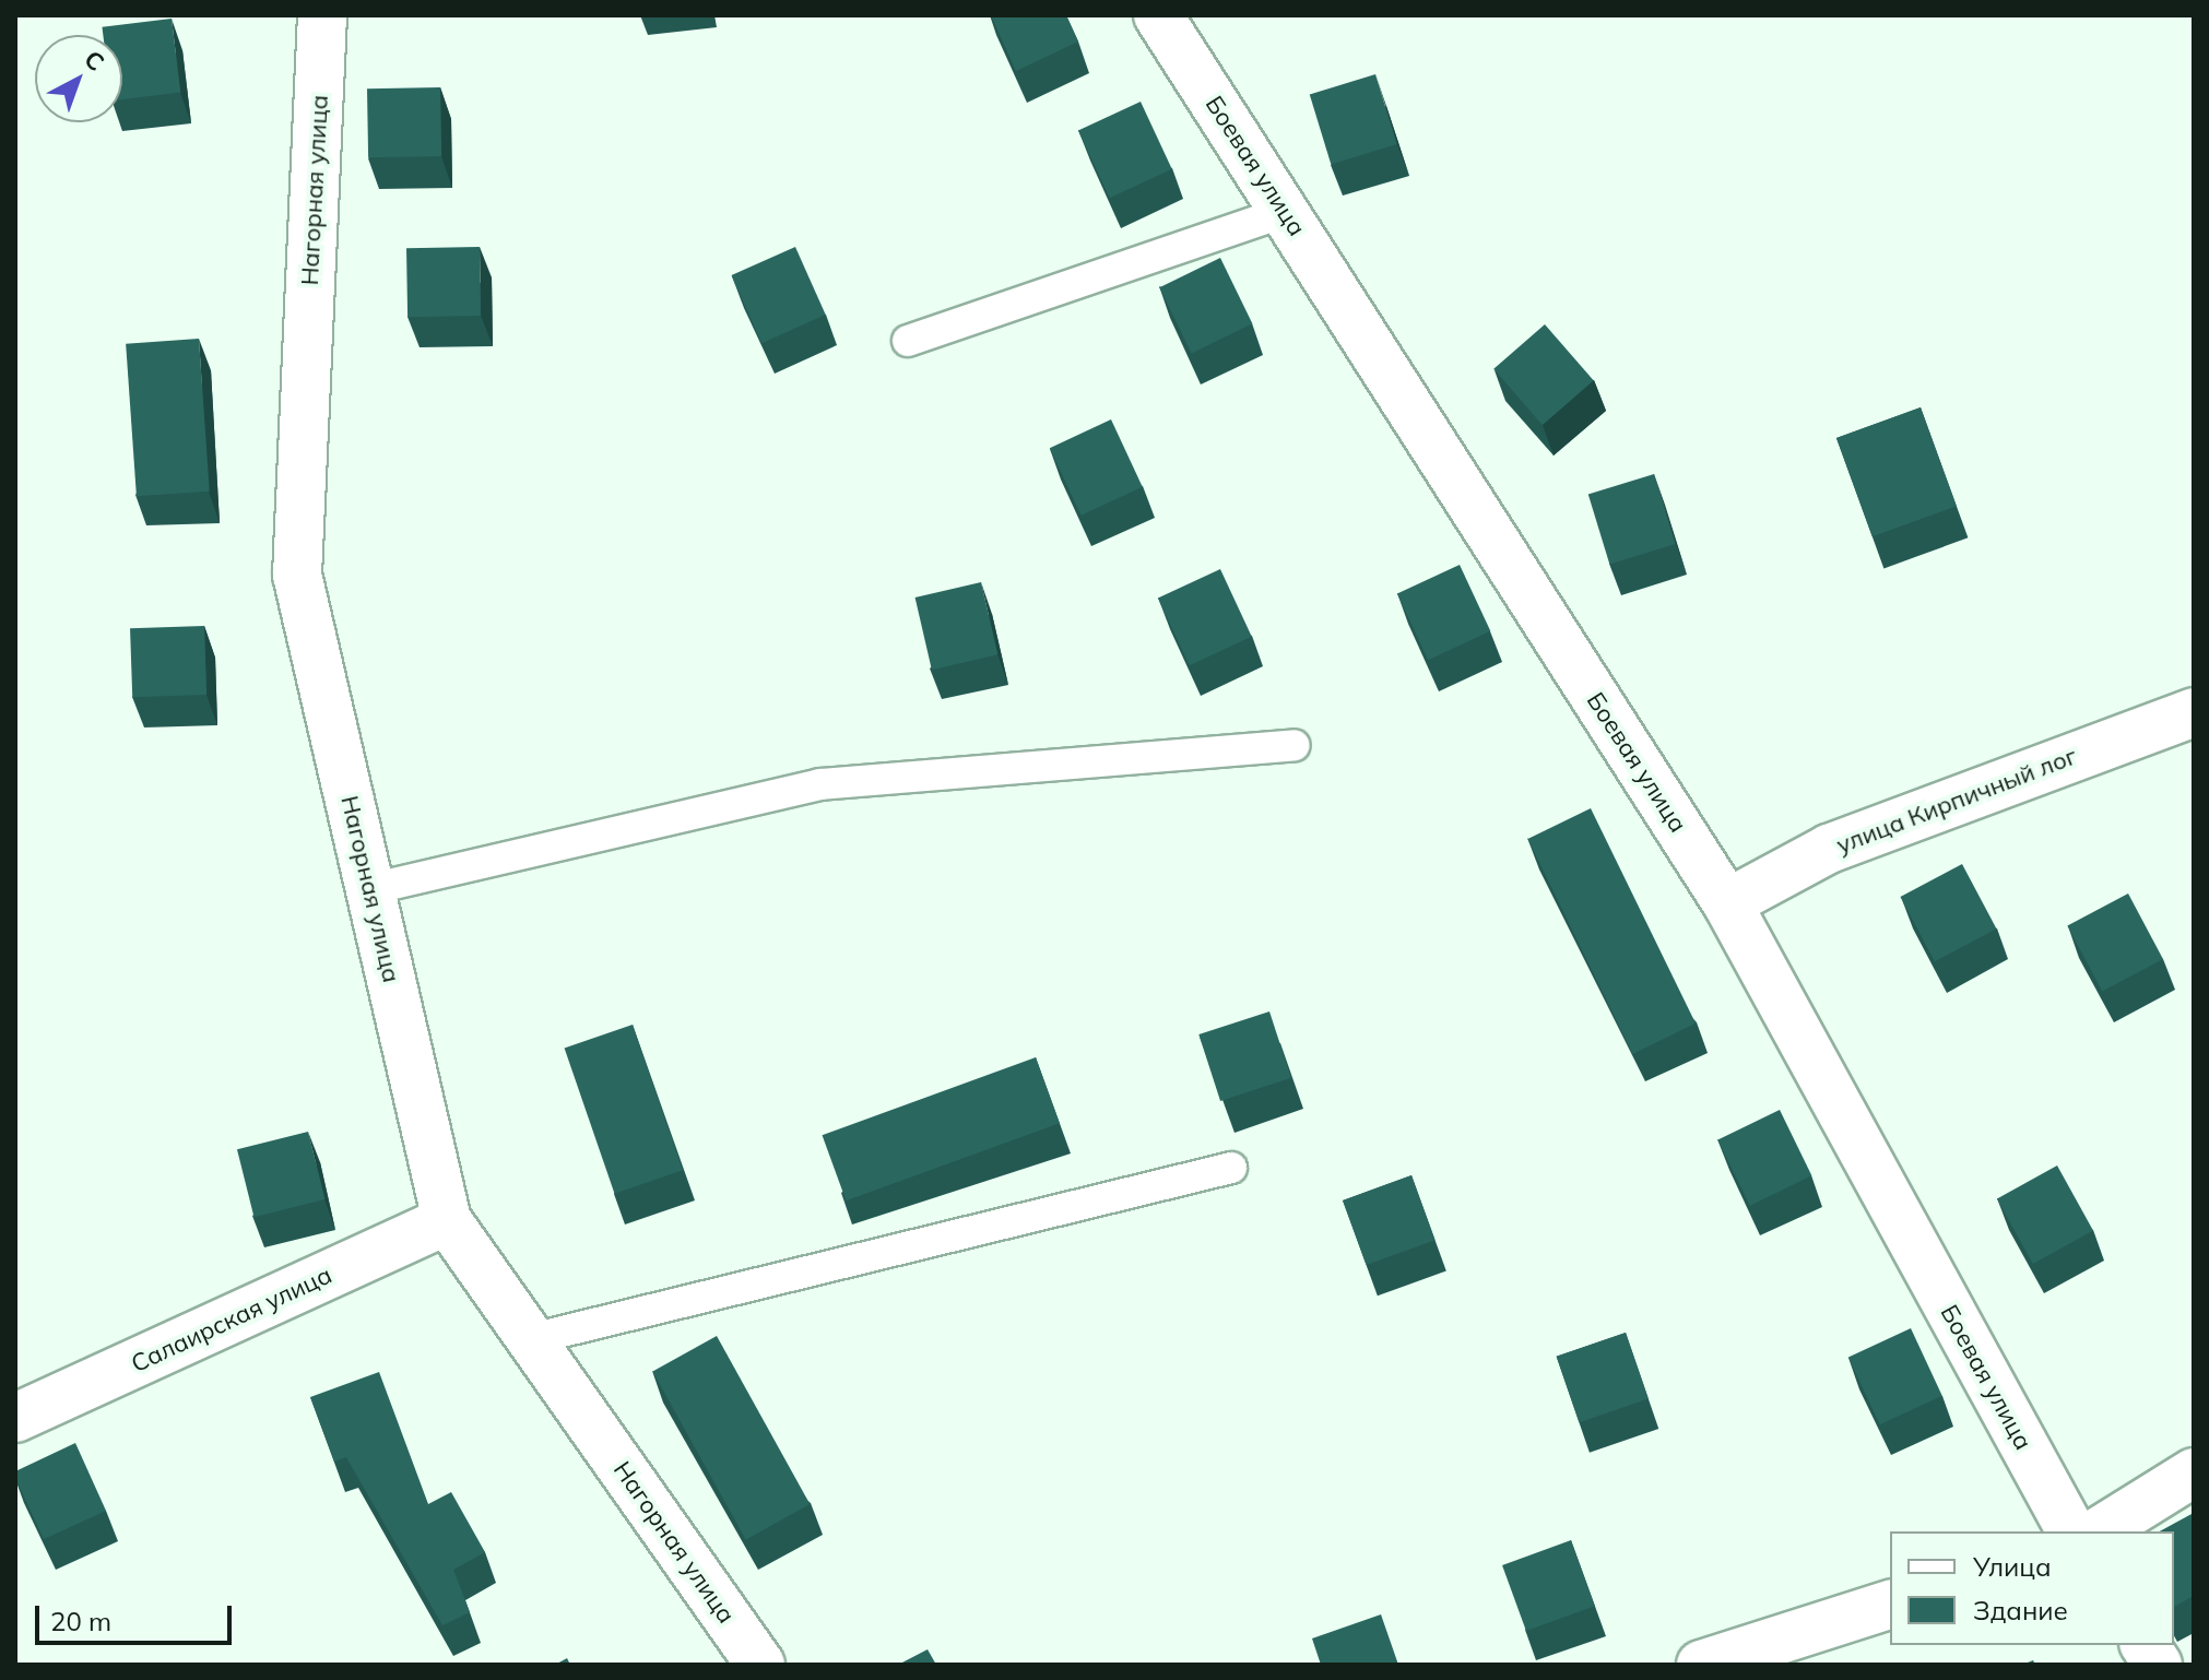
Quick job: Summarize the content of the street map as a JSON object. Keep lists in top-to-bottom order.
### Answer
{
  "streets": {
    "street": [
      "Боевая улица",
      "Нагорная улица",
      "улица Кирпичный лог",
      "Салаирская улица"
    ]
  },
  "crossings": [
    ["Боевая улица", "улица Кирпичный лог"],
    ["Нагорная улица", "Салаирская улица"]
  ],
  "legend": ["Улица", "Здание"],
  "scale_bar": "20 m",
  "north": "top right"
}
